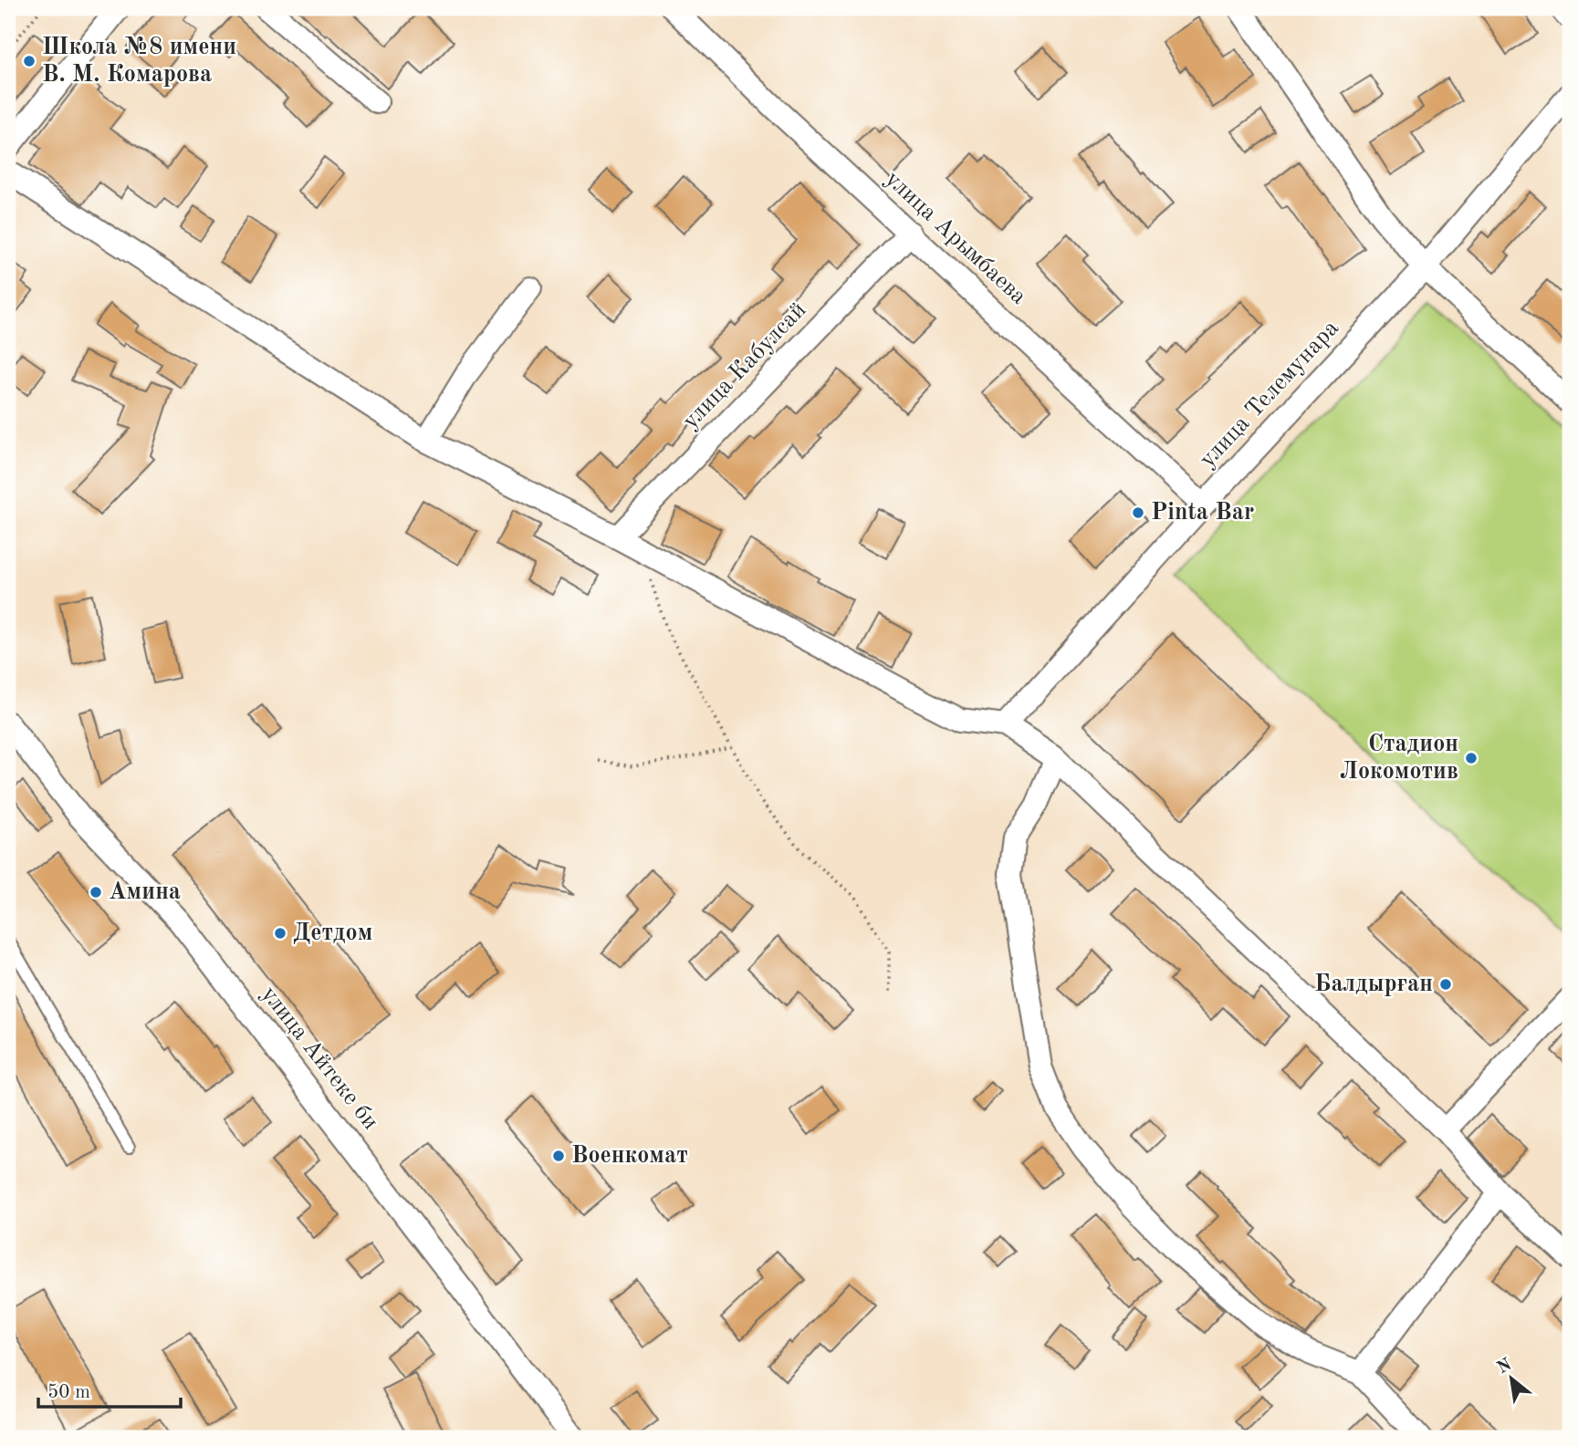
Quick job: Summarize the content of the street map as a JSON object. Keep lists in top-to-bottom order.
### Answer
{
  "streets": {
    "street": [
      "улица Арымбаева",
      "улица Кабулсай",
      "улица Телемунара",
      "улица Айтеке би"
    ]
  },
  "crossings": [
    ["улица Арымбаева", "улица Кабулсай"],
    ["улица Арымбаева", "улица Телемунара"]
  ],
  "places": [
    "Школа №8 имени В. М. Комарова",
    "Pinta Bar",
    "Стадион Локомотив",
    "Амина",
    "Детдом",
    "Балдырған",
    "Военкомат"
  ],
  "scale_bar": "50 m",
  "north": "top left"
}
